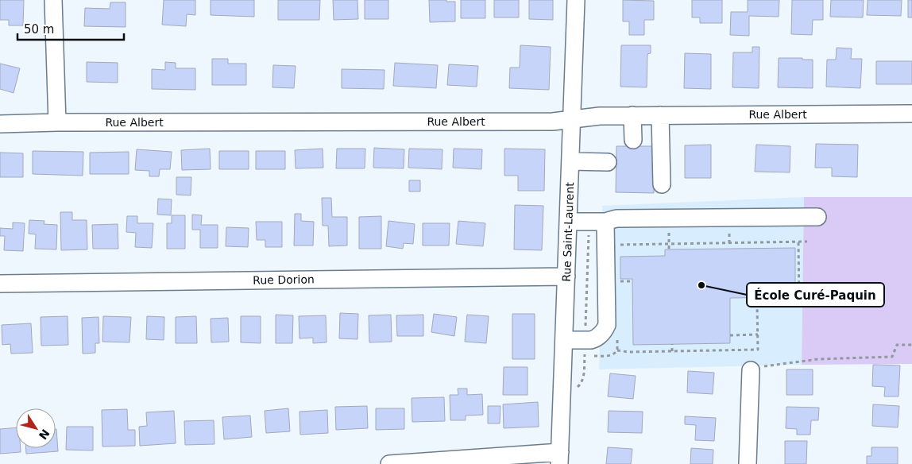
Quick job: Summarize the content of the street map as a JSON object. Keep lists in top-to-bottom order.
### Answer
{
  "streets": {
    "street": ["Rue Albert", "Rue Saint-Laurent", "Rue Dorion"]
  },
  "crossings": [
    ["Rue Albert", "Rue Saint-Laurent"],
    ["Rue Saint-Laurent", "Rue Dorion"]
  ],
  "places": ["École Curé-Paquin"],
  "scale_bar": "50 m",
  "north": "bottom right"
}
